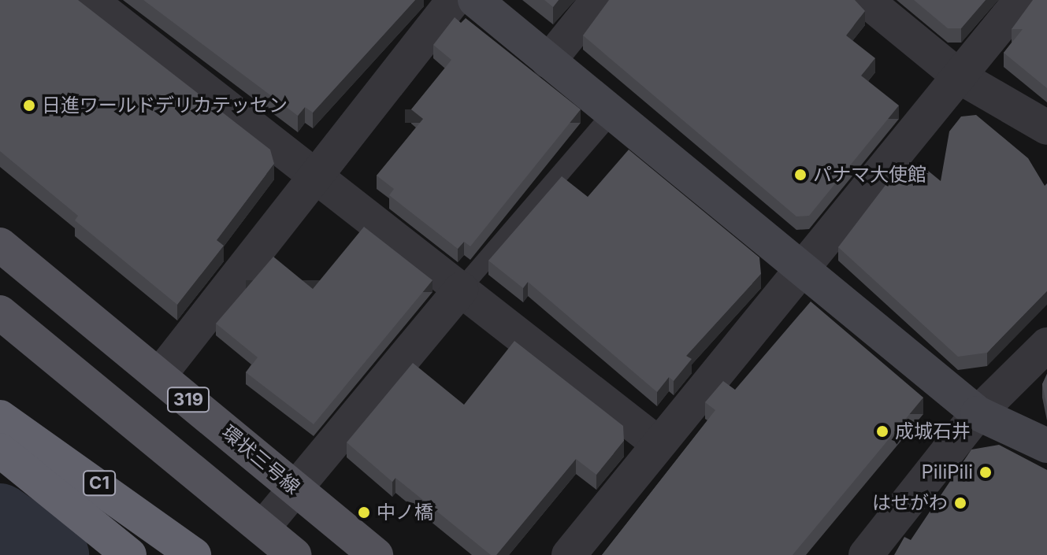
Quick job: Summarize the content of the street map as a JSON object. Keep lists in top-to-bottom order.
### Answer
{
  "streets": {
    "highway": ["C1"],
    "main road": ["319", "環状三号線"]
  },
  "places": [
    "日進ワールドデリカテッセン",
    "パナマ大使館",
    "成城石井",
    "PiliPili",
    "はせがわ",
    "中ノ橋"
  ]
}
